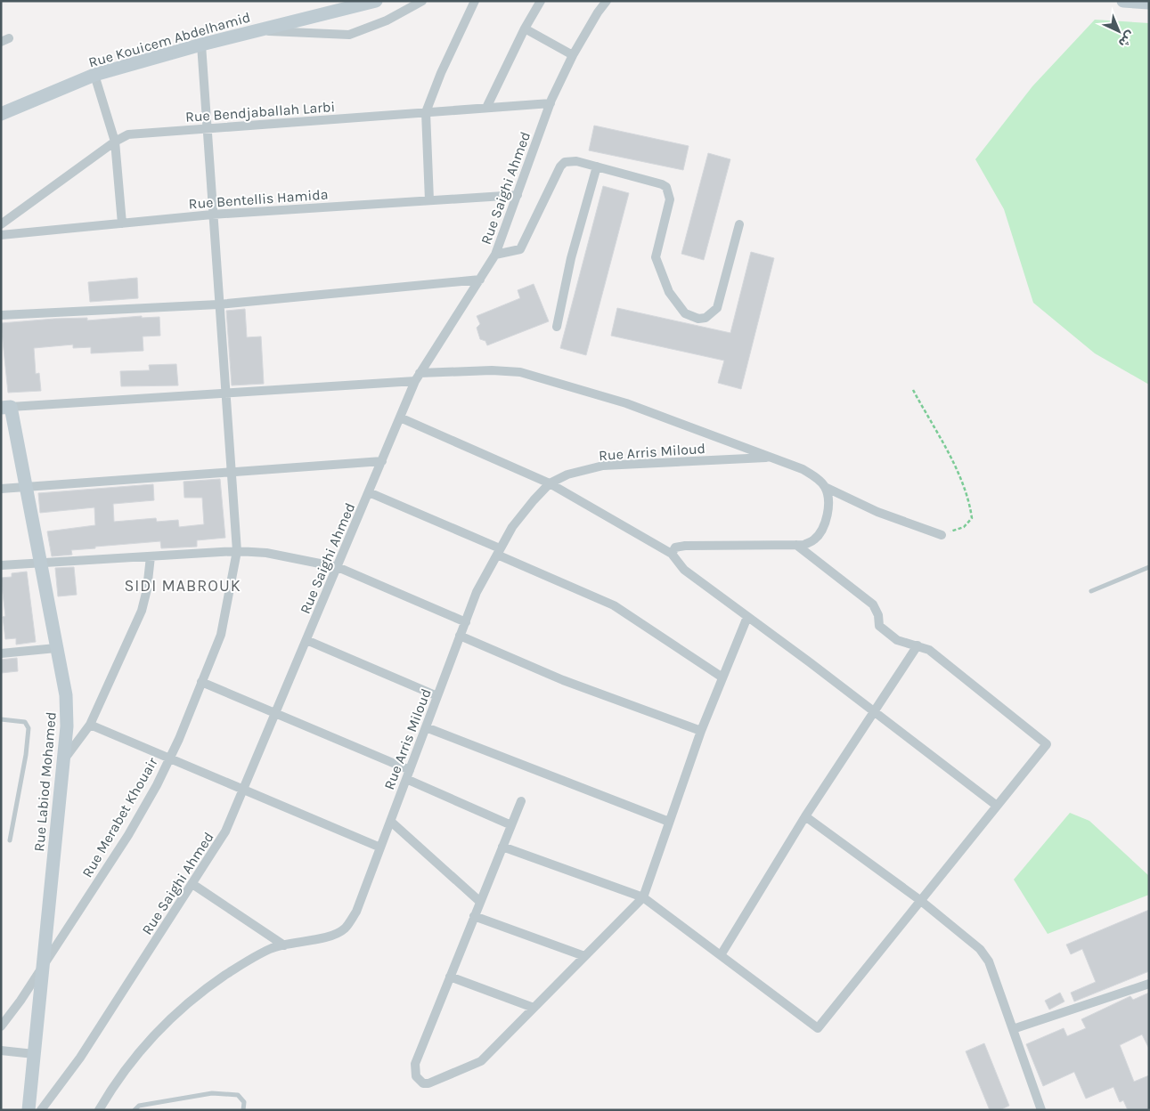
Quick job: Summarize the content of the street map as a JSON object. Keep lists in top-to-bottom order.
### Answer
{
  "streets": {
    "street": [
      "Rue Kouicem Abdelhamid",
      "Rue Bendjaballah Larbi",
      "Rue Saighi Ahmed",
      "Rue Bentellis Hamida",
      "Rue Arris Miloud",
      "Rue Labiod Mohamed",
      "Rue Merabet Khouair"
    ]
  },
  "crossings": [
    ["Rue Kouicem Abdelhamid", "Rue Merabet Khouair"],
    ["Rue Bendjaballah Larbi", "Rue Saighi Ahmed"],
    ["Rue Bendjaballah Larbi", "Rue Merabet Khouair"],
    ["Rue Saighi Ahmed", "Rue Bentellis Hamida"],
    ["Rue Bentellis Hamida", "Rue Merabet Khouair"],
    ["Rue Labiod Mohamed", "Rue Merabet Khouair"]
  ],
  "districts": ["SIDI MABROUK"],
  "north": "bottom right"
}
